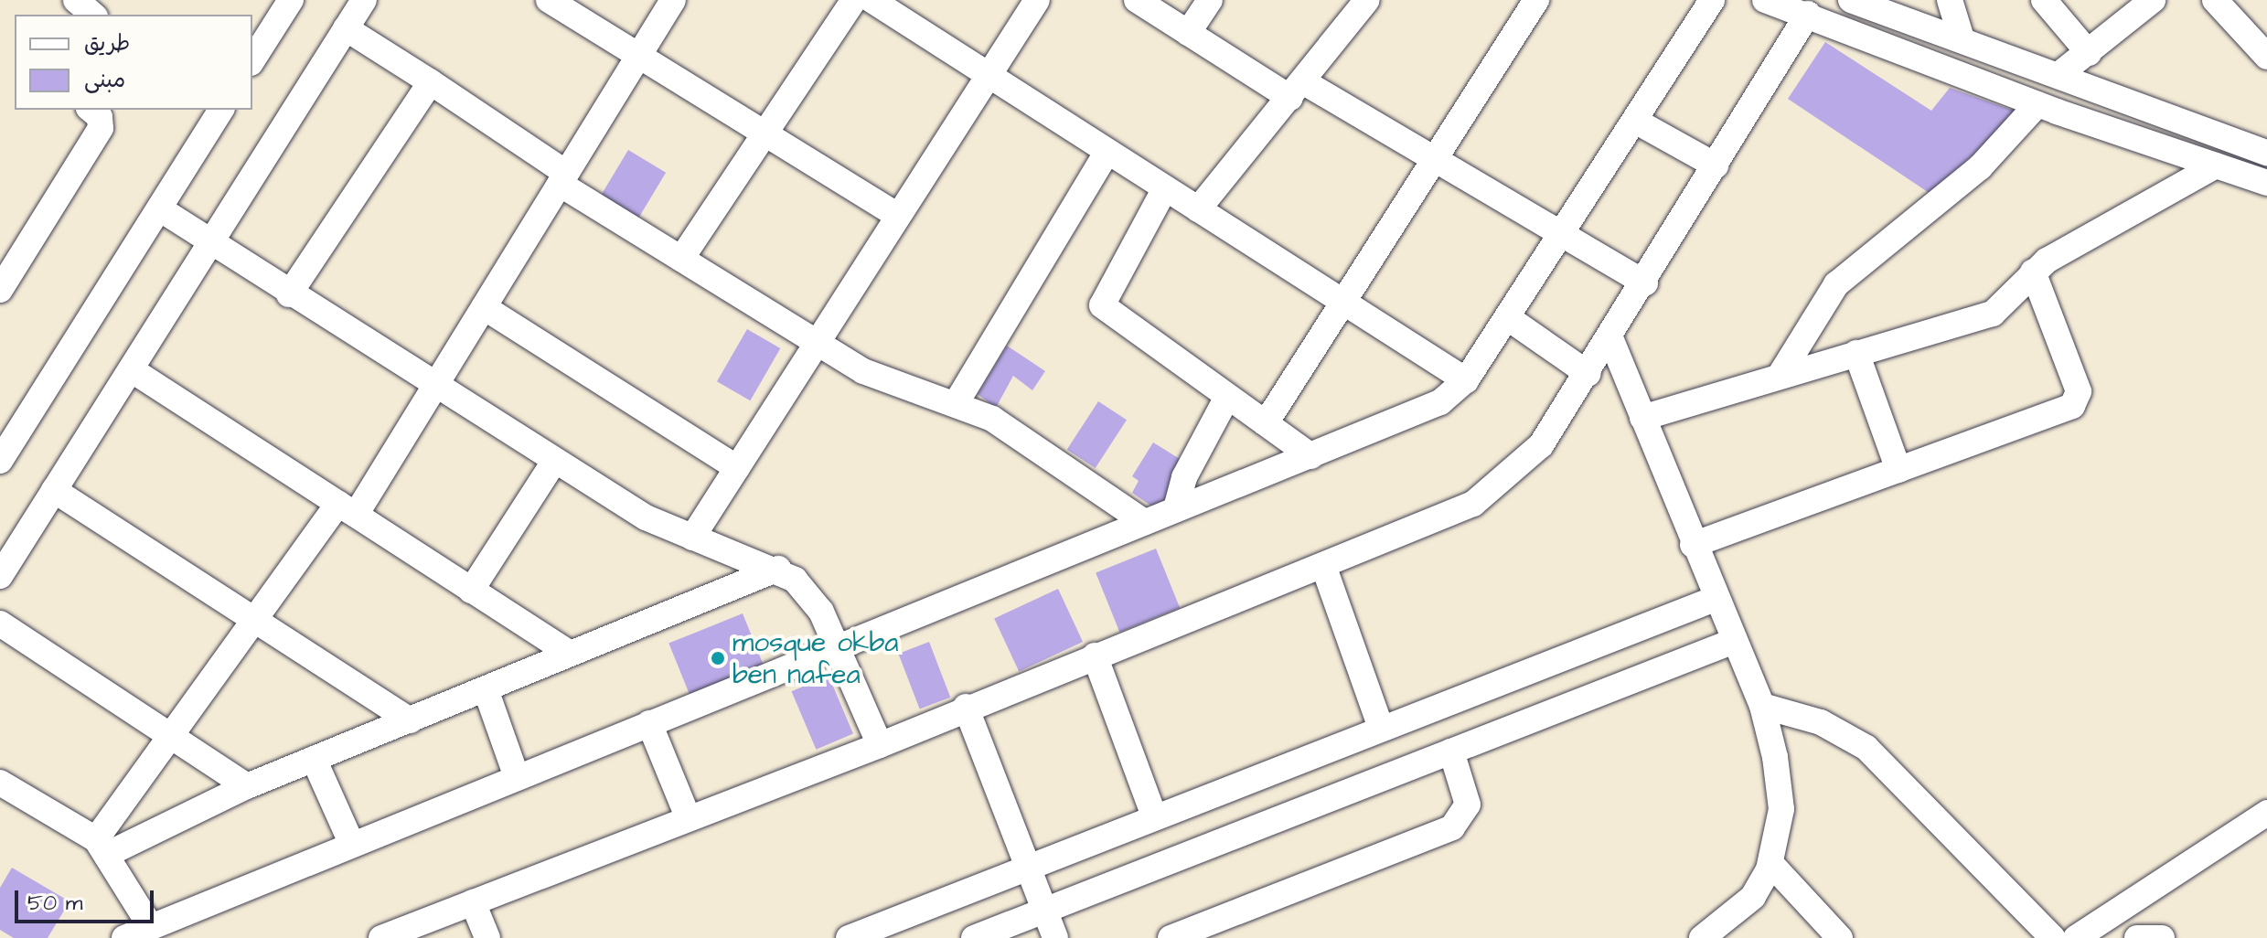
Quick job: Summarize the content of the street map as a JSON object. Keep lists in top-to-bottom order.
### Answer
{
  "places": ["mosque okba ben nafea"],
  "legend": ["طريق", "مبنى"],
  "scale_bar": "50 m"
}
